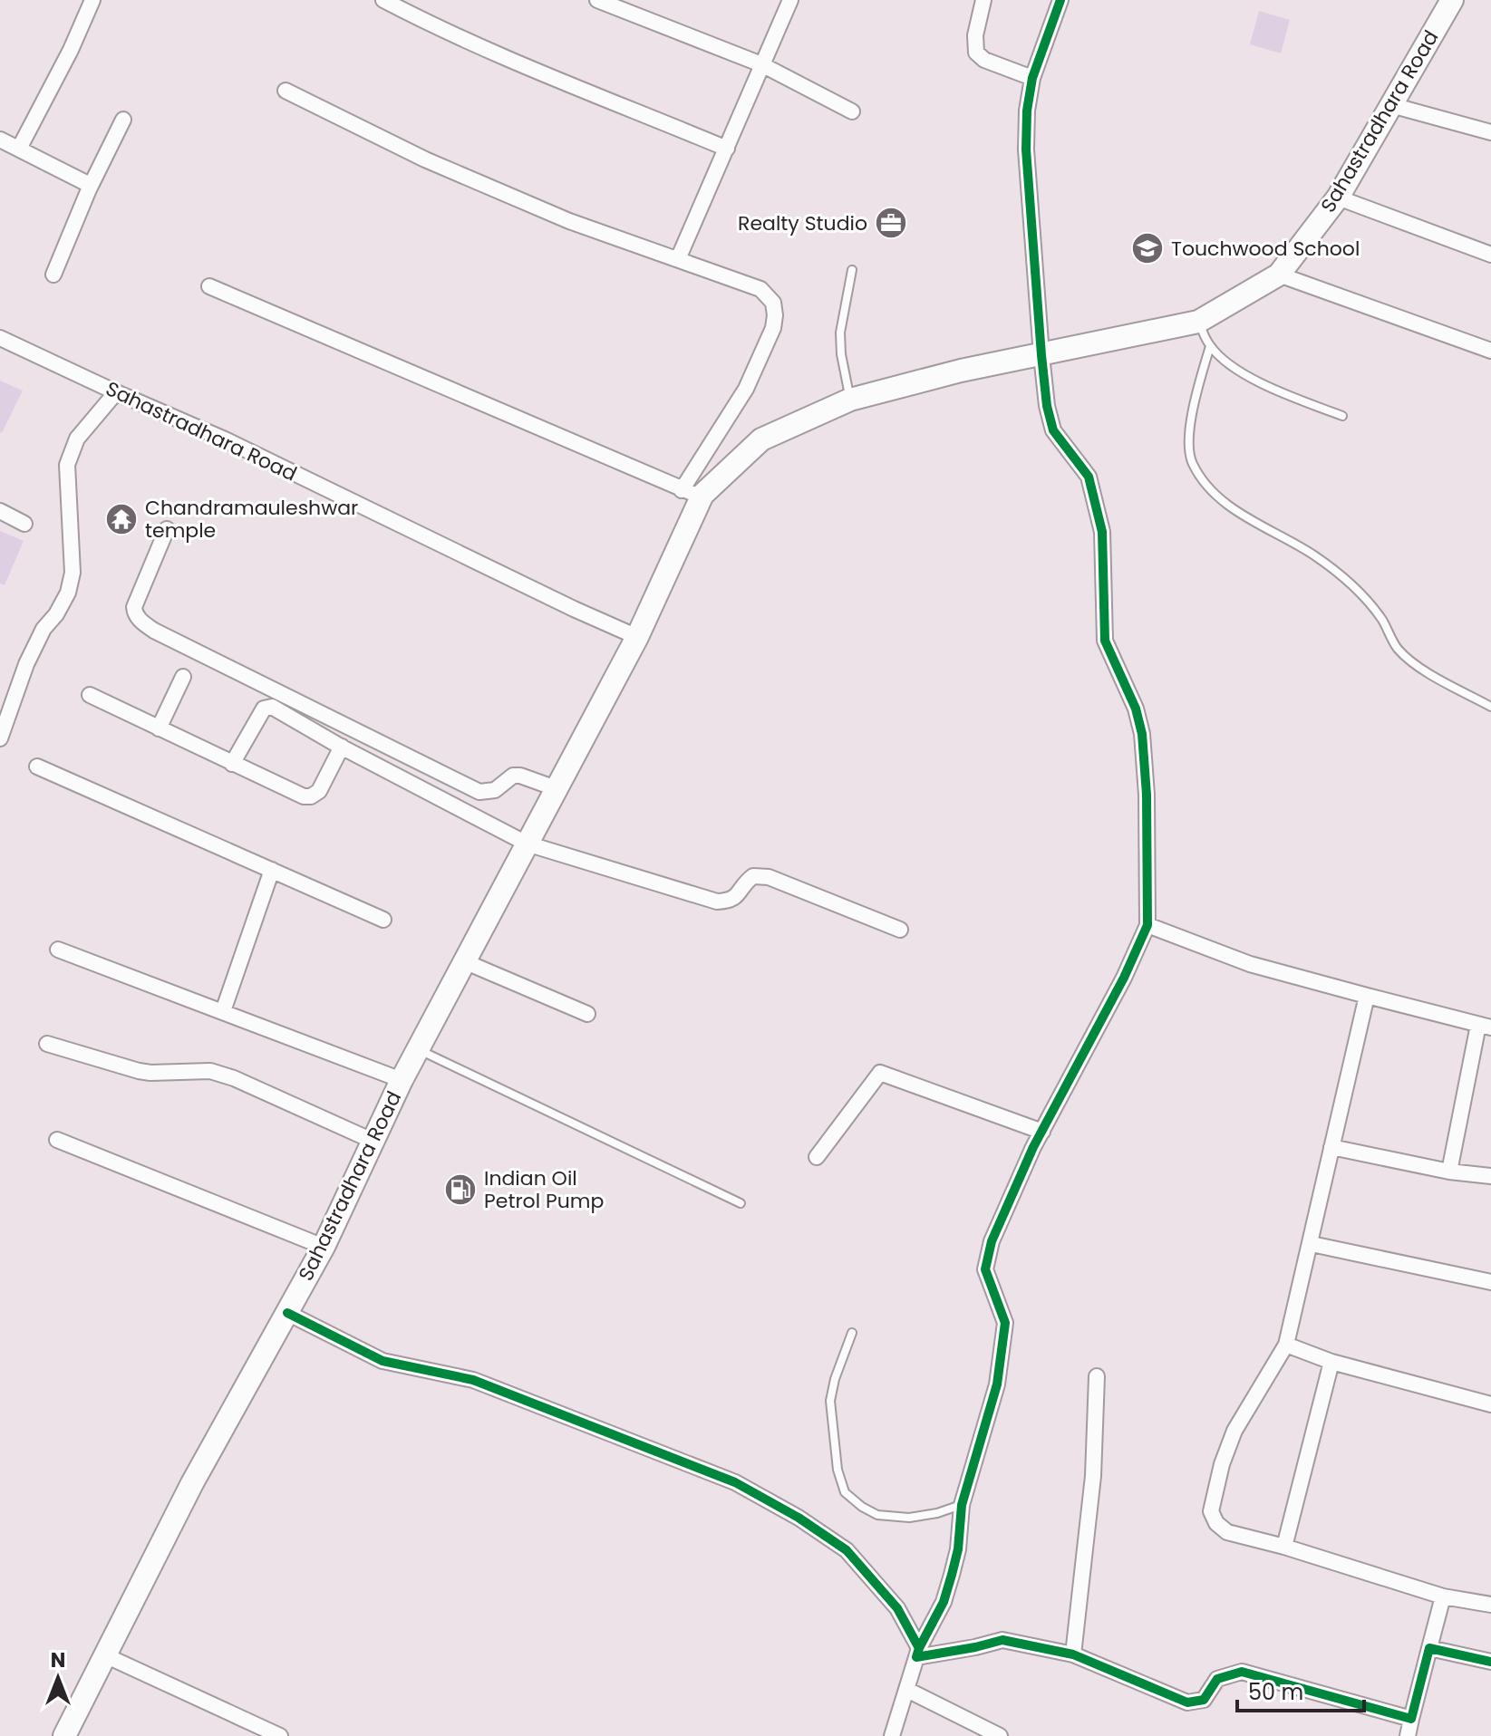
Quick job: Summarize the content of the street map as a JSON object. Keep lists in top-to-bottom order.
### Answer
{
  "streets": {
    "main road": ["Sahastradhara Road"]
  },
  "places": {
    "office": ["Realty Studio"],
    "school or university": ["Touchwood School"],
    "temple": ["Chandramauleshwar temple"],
    "fuel station": ["Indian Oil Petrol Pump"]
  },
  "scale_bar": "50 m",
  "north": "top"
}
